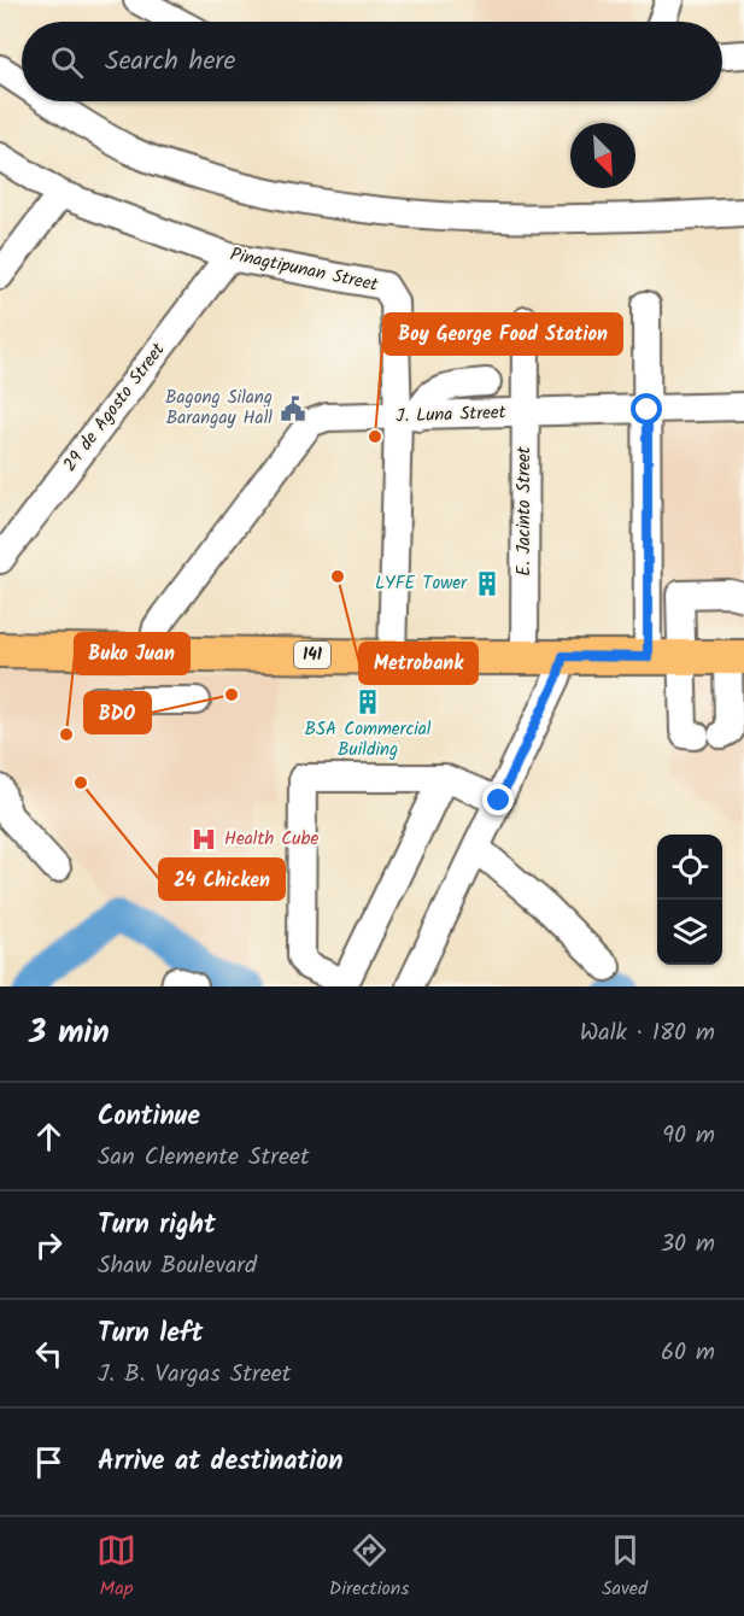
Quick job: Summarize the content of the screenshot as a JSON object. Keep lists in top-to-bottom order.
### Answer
{
  "streets": {
    "main road": ["141"],
    "street": [
      "Pinagtipunan Street",
      "29 de Agosto Street",
      "J. Luna Street",
      "E. Jacinto Street"
    ]
  },
  "crossings": [
    ["Pinagtipunan Street", "29 de Agosto Street"],
    ["Pinagtipunan Street", "J. Luna Street"],
    ["Pinagtipunan Street", "141"],
    ["J. Luna Street", "E. Jacinto Street"],
    ["J. Luna Street", "141"],
    ["E. Jacinto Street", "141"]
  ],
  "places": {
    "public building": ["Bagong Silang Barangay Hall"],
    "other": [
      "Boy George Food Station",
      "Metrobank",
      "BDO",
      "Buko Juan",
      "24 Chicken"
    ],
    "building": ["LYFE Tower", "BSA Commercial Building"],
    "hospital": ["Health Cube"]
  },
  "north": "bottom right",
  "page": {
    "search": "Search here",
    "heading": ["3 min", "Walk · 180 m"],
    "list": [
      ["Continue", "San Clemente Street", "90 m"],
      ["Turn right", "Shaw Boulevard", "30 m"],
      ["Turn left", "J. B. Vargas Street", "60 m"],
      "Arrive at destination"
    ],
    "nav": ["Map", "Directions", "Saved"]
  }
}
